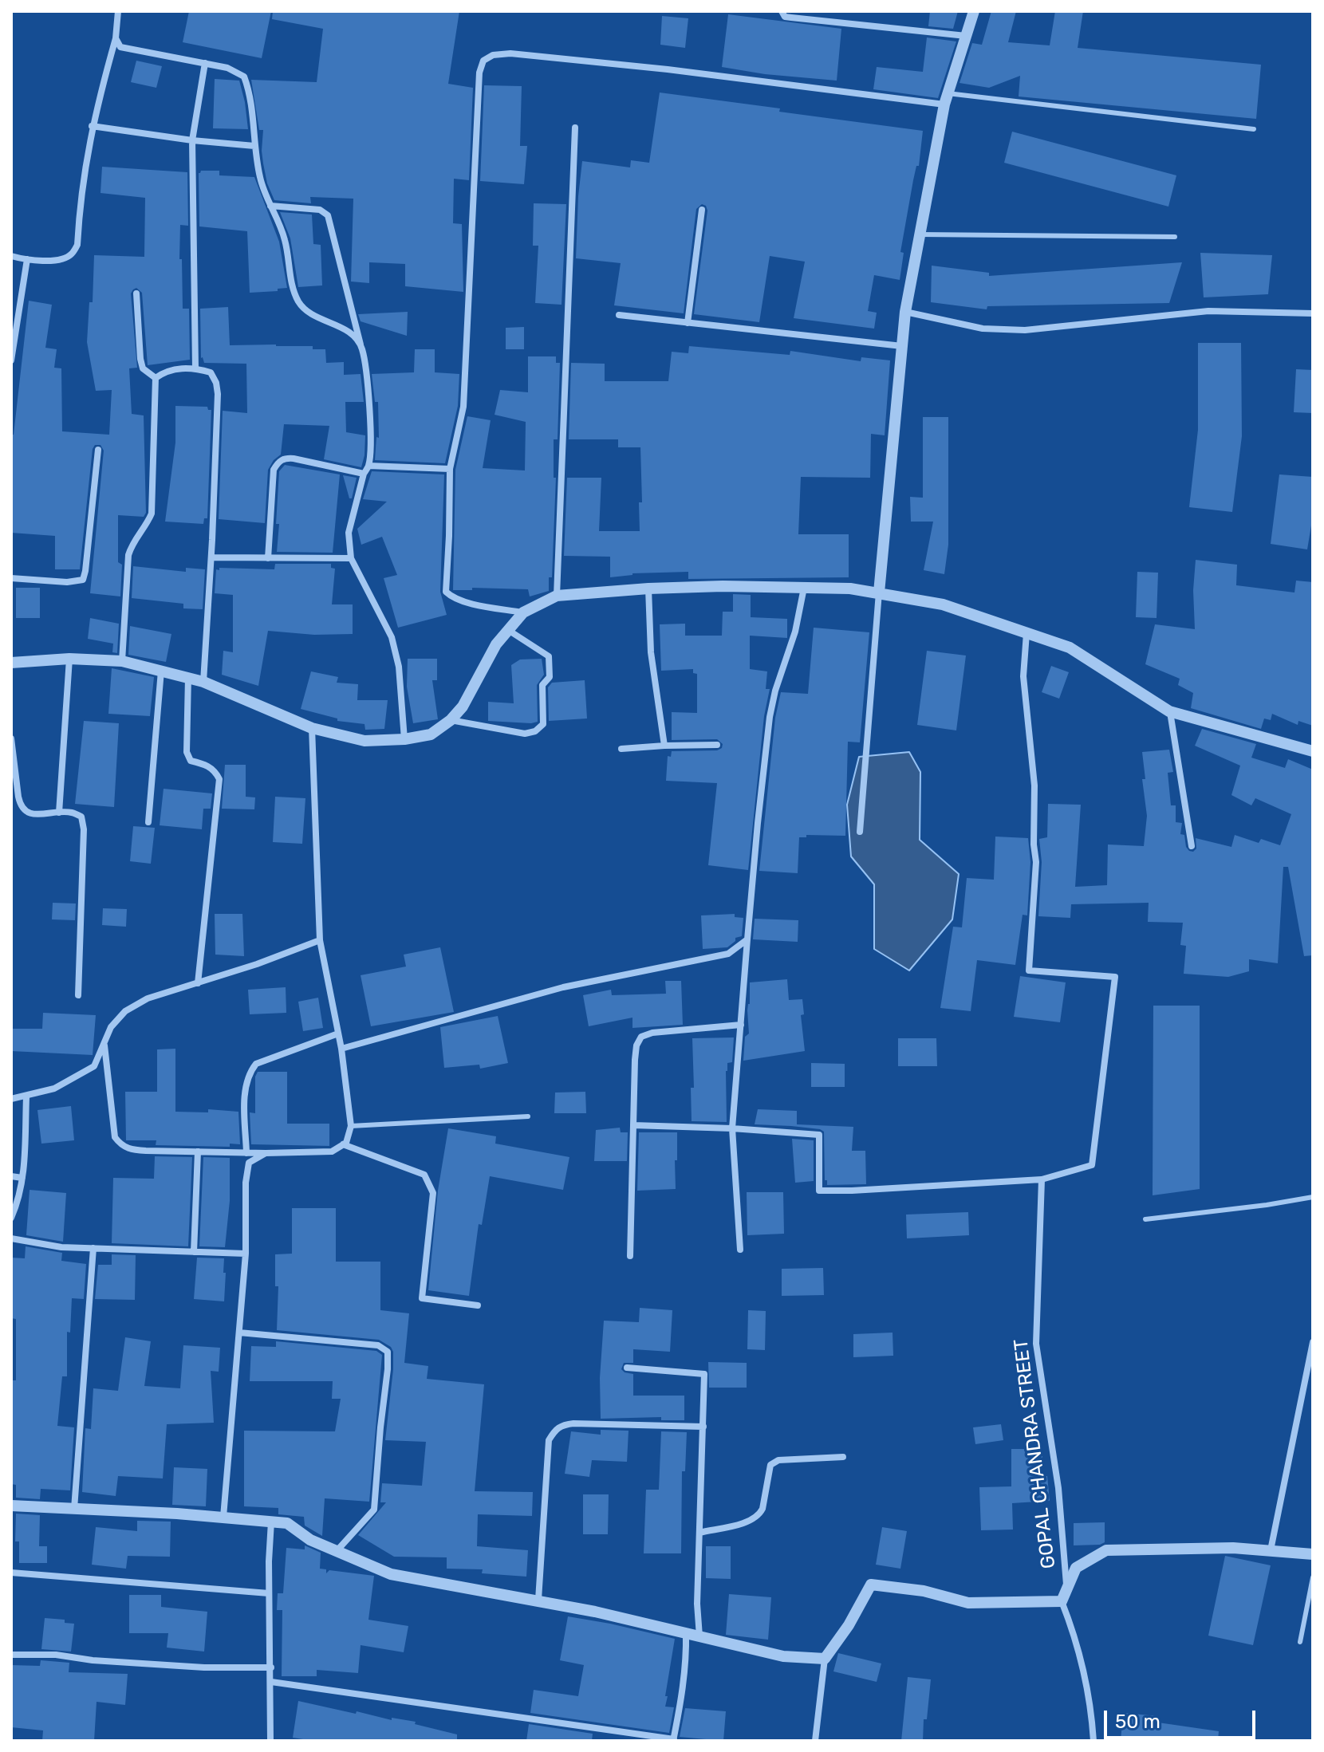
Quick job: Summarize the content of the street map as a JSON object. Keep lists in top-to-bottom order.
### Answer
{
  "streets": {
    "street": ["GOPAL CHANDRA STREET"]
  },
  "scale_bar": "50 m"
}
